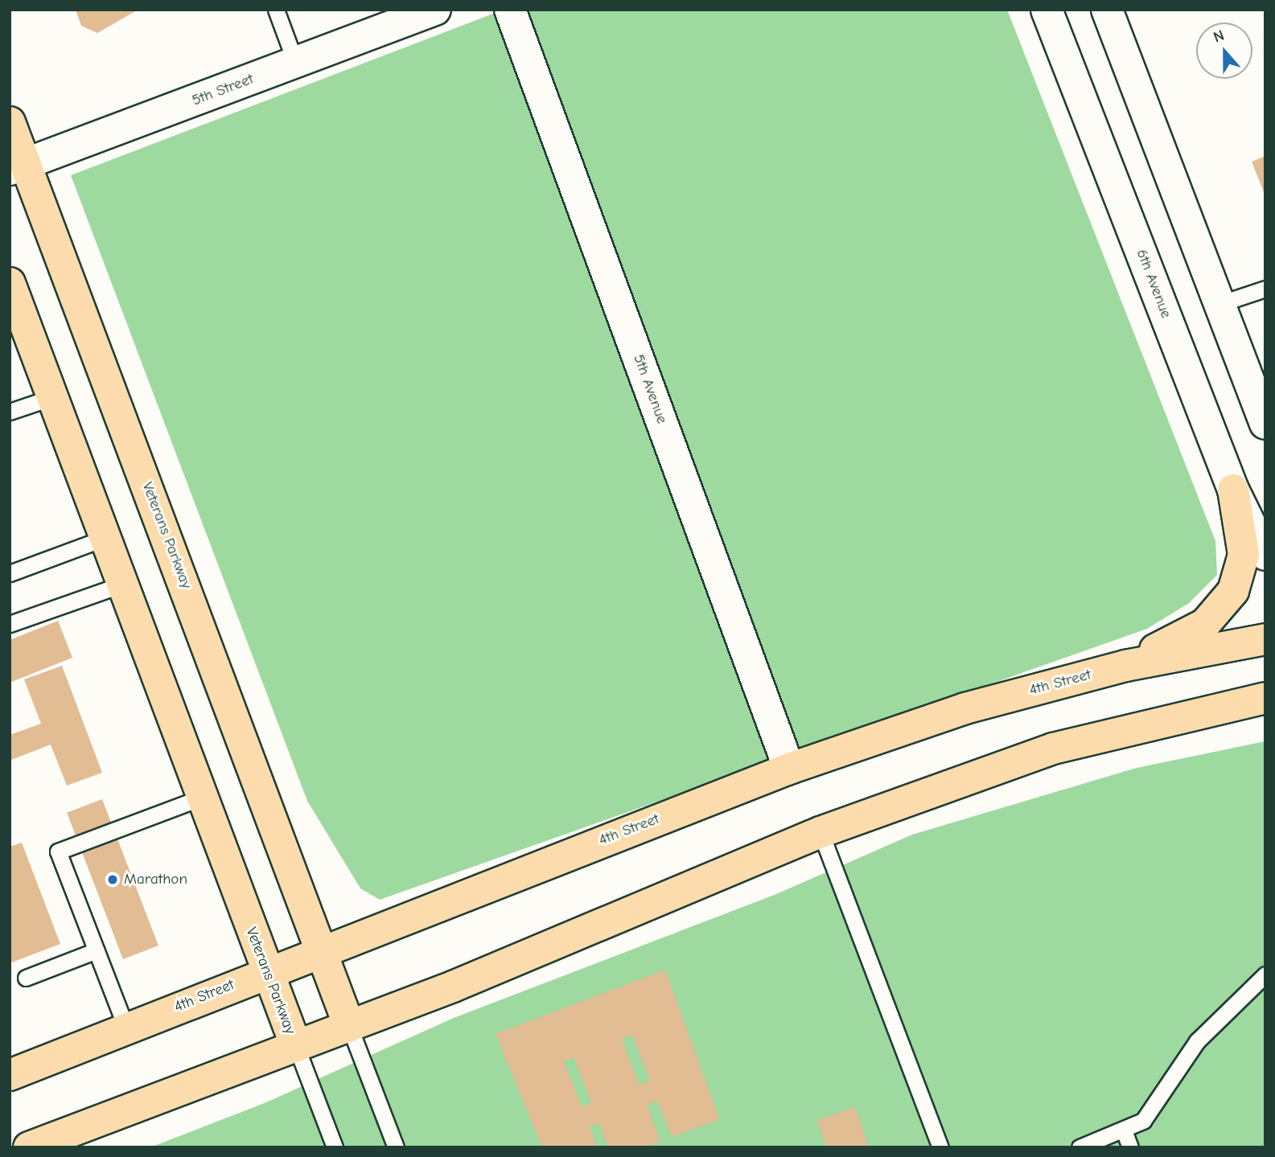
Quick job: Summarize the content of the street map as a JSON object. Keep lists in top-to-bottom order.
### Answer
{
  "streets": {
    "main road": ["Veterans Parkway", "4th Street"],
    "street": ["5th Street", "6th Avenue", "5th Avenue"]
  },
  "crossings": [
    ["5th Street", "Veterans Parkway"],
    ["5th Avenue", "4th Street"],
    ["Veterans Parkway", "4th Street"]
  ],
  "places": ["Marathon"],
  "north": "top"
}
